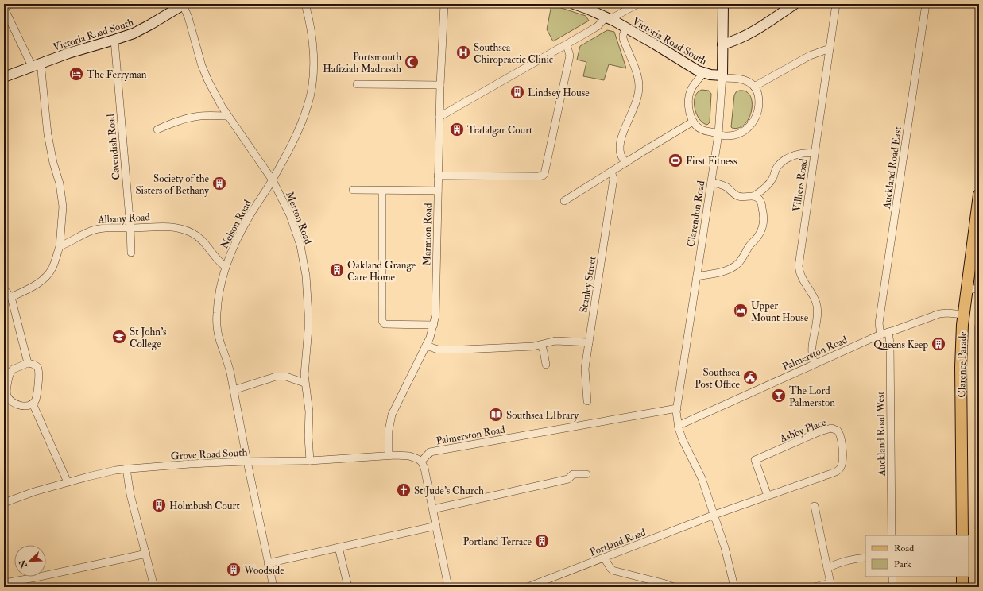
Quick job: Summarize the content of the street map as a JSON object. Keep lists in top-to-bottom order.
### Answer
{
  "streets": {
    "main road": ["Victoria Road South", "Clarendon Road", "Clarence Parade"],
    "street": [
      "Cavendish Road",
      "Auckland Road East",
      "Villiers Road",
      "Albany Road",
      "Merton Road",
      "Nelson Road",
      "Marmion Road",
      "Stanley Street",
      "Palmerston Road",
      "Ashby Place",
      "Auckland Road West",
      "Grove Road South",
      "Portland Road"
    ]
  },
  "crossings": [
    ["Victoria Road South", "Cavendish Road"],
    ["Victoria Road South", "Clarendon Road"],
    ["Victoria Road South", "Merton Road"],
    ["Cavendish Road", "Albany Road"],
    ["Auckland Road East", "Palmerston Road"],
    ["Villiers Road", "Palmerston Road"],
    ["Clarendon Road", "Palmerston Road"],
    ["Clarendon Road", "Ashby Place"],
    ["Clarendon Road", "Portland Road"],
    ["Albany Road", "Nelson Road"],
    ["Merton Road", "Nelson Road"],
    ["Merton Road", "Grove Road South"],
    ["Nelson Road", "Grove Road South"],
    ["Marmion Road", "Grove Road South"],
    ["Palmerston Road", "Clarence Parade"],
    ["Palmerston Road", "Auckland Road West"],
    ["Palmerston Road", "Grove Road South"],
    ["Ashby Place", "Portland Road"]
  ],
  "places": {
    "hospital": ["Southsea Chiropractic Clinic"],
    "mosque": ["Portsmouth Hafiziah Madrasah"],
    "hotel": ["The Ferryman", "Upper Mount House"],
    "building": [
      "Lindsey House",
      "Trafalgar Court",
      "Society of the Sisters of Bethany",
      "Oakland Grange Care Home",
      "Queens Keep",
      "Holmbush Court",
      "Portland Terrace",
      "Woodside"
    ],
    "sports": ["First Fitness"],
    "school or university": ["St John's College"],
    "public building": ["Southsea Post Office"],
    "bar": ["The Lord Palmerston"],
    "library": ["Southsea LIbrary"],
    "church": ["St Jude's Church"]
  },
  "legend": ["Road", "Park"],
  "north": "bottom left"
}
